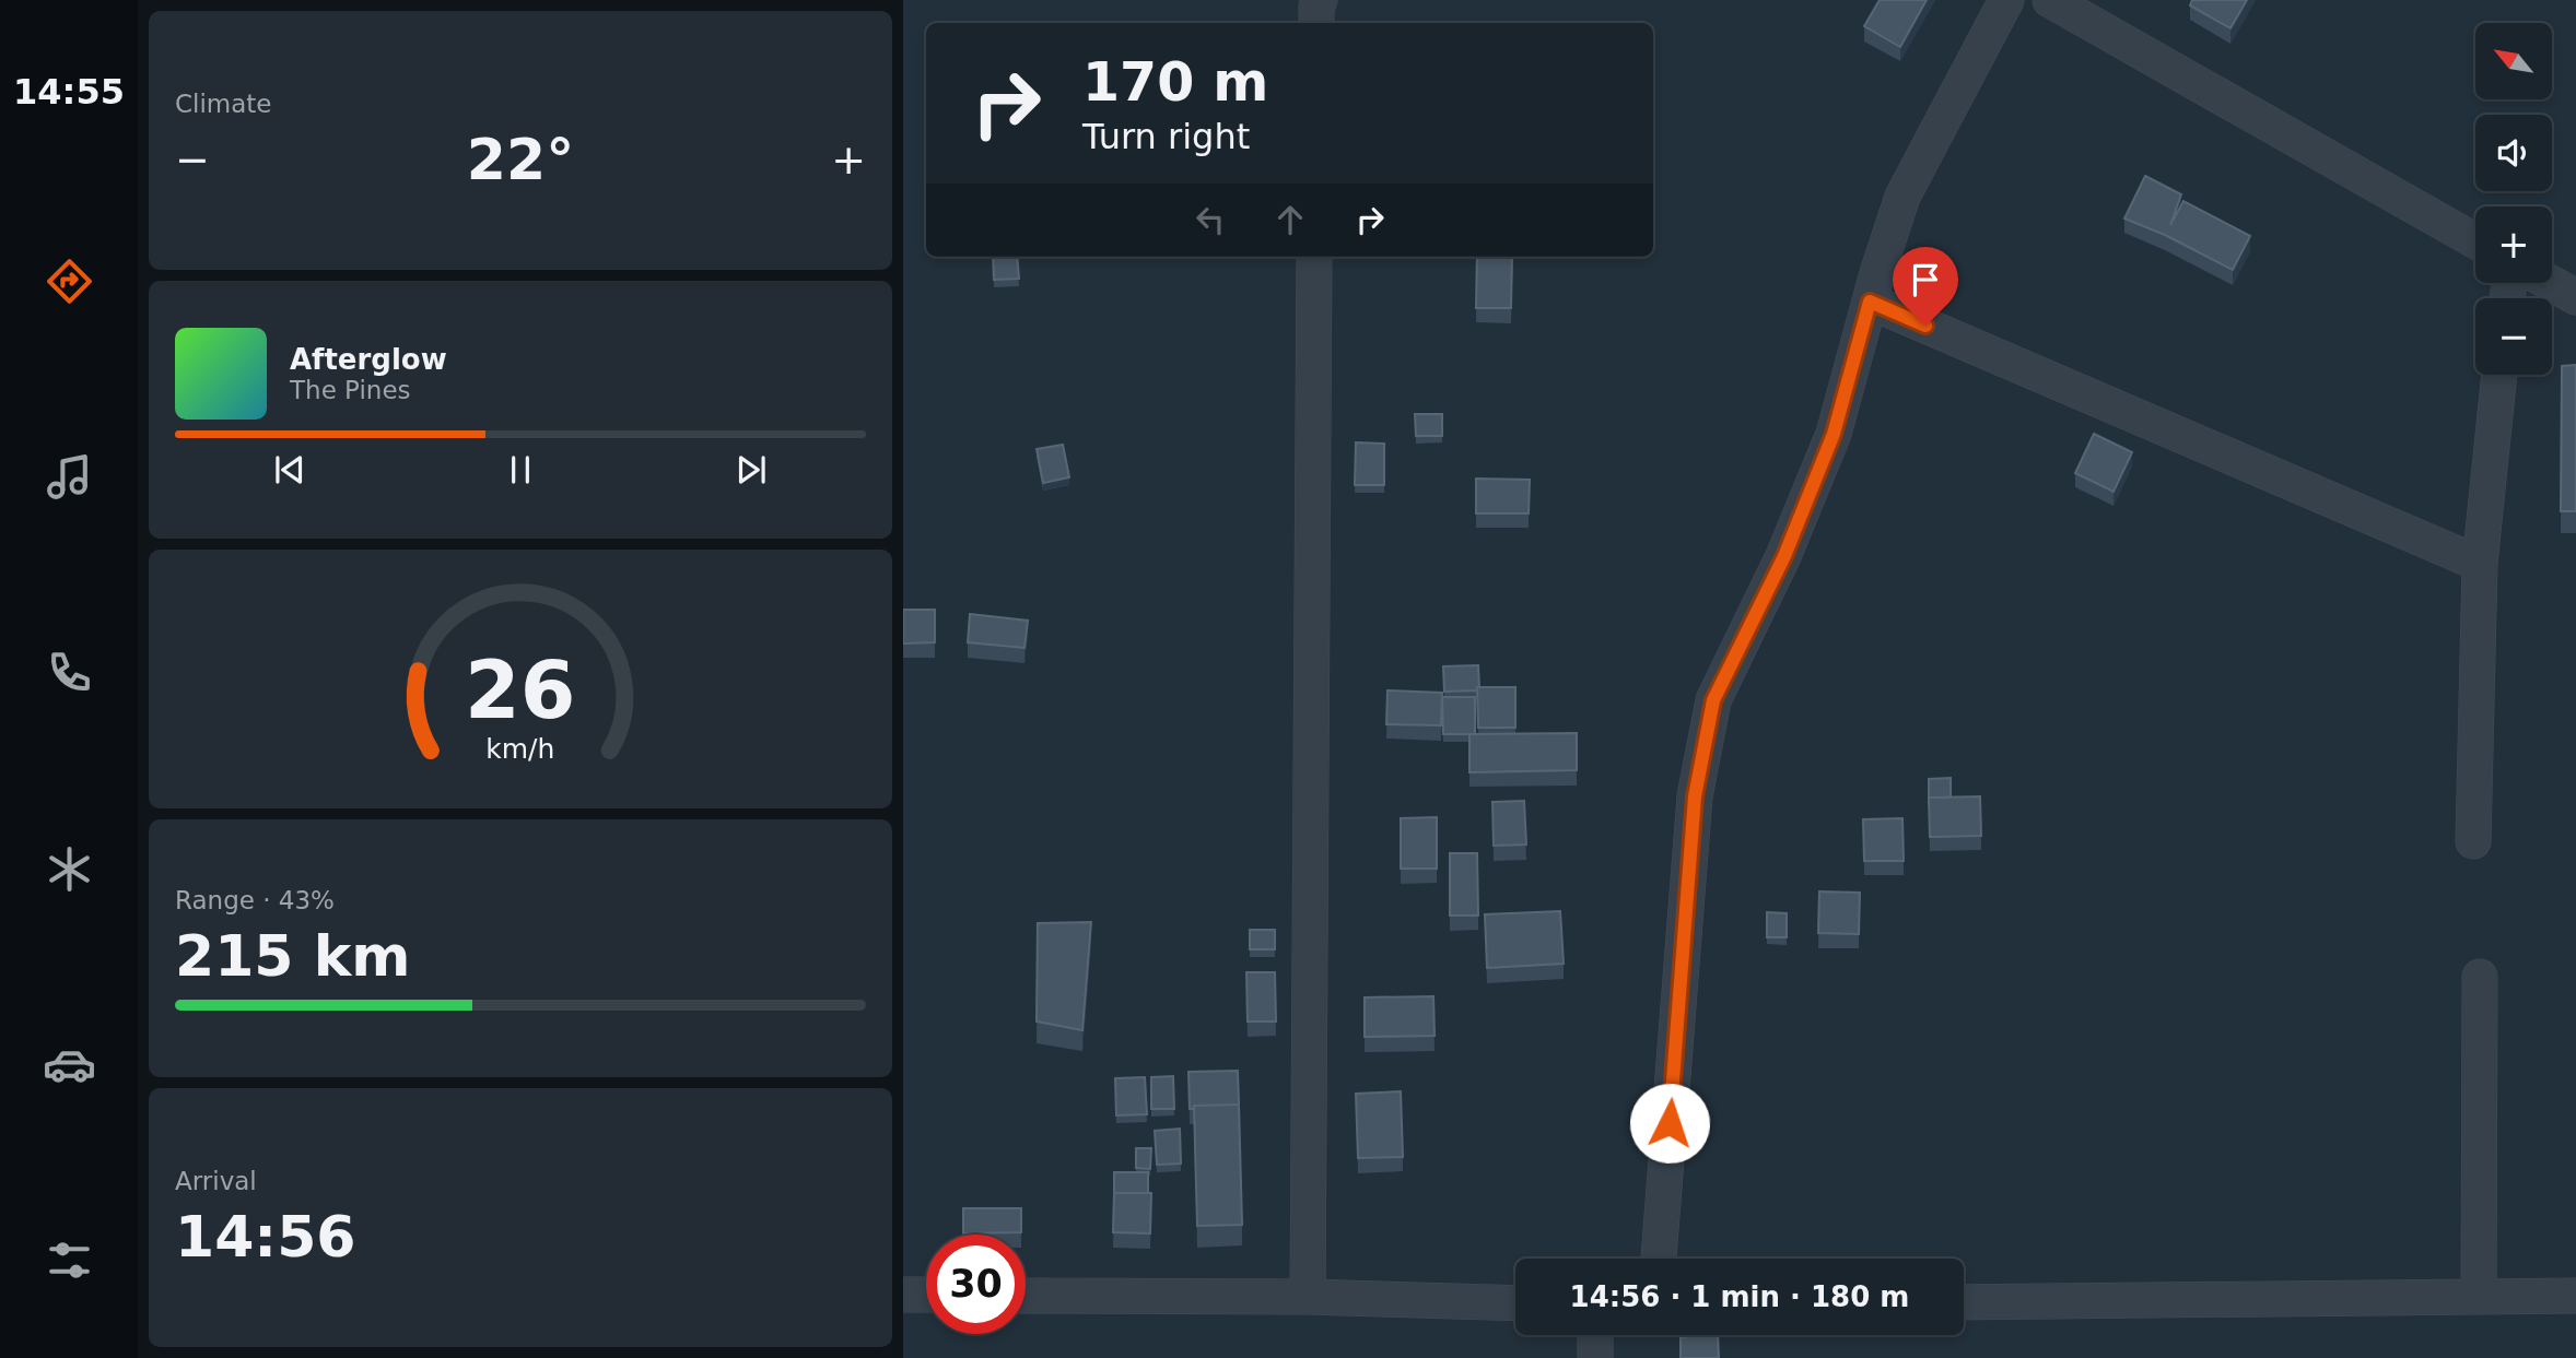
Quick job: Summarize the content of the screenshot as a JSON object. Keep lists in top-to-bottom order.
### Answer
{
  "north": "top left",
  "page": {
    "tabs": "14:55",
    "tile": [
      "Climate",
      ["Range · 43%", "215 km"],
      ["Arrival", "14:56"]
    ],
    "map_buttons": ["+", "−"],
    "turn": ["170 m", "Turn right"],
    "heat": ["−", "22°", "+"],
    "song": ["Afterglow", "The Pines"],
    "limit": "30",
    "trip": "14:56 · 1 min · 180 m",
    "gauge": ["26", "km/h"]
  }
}
